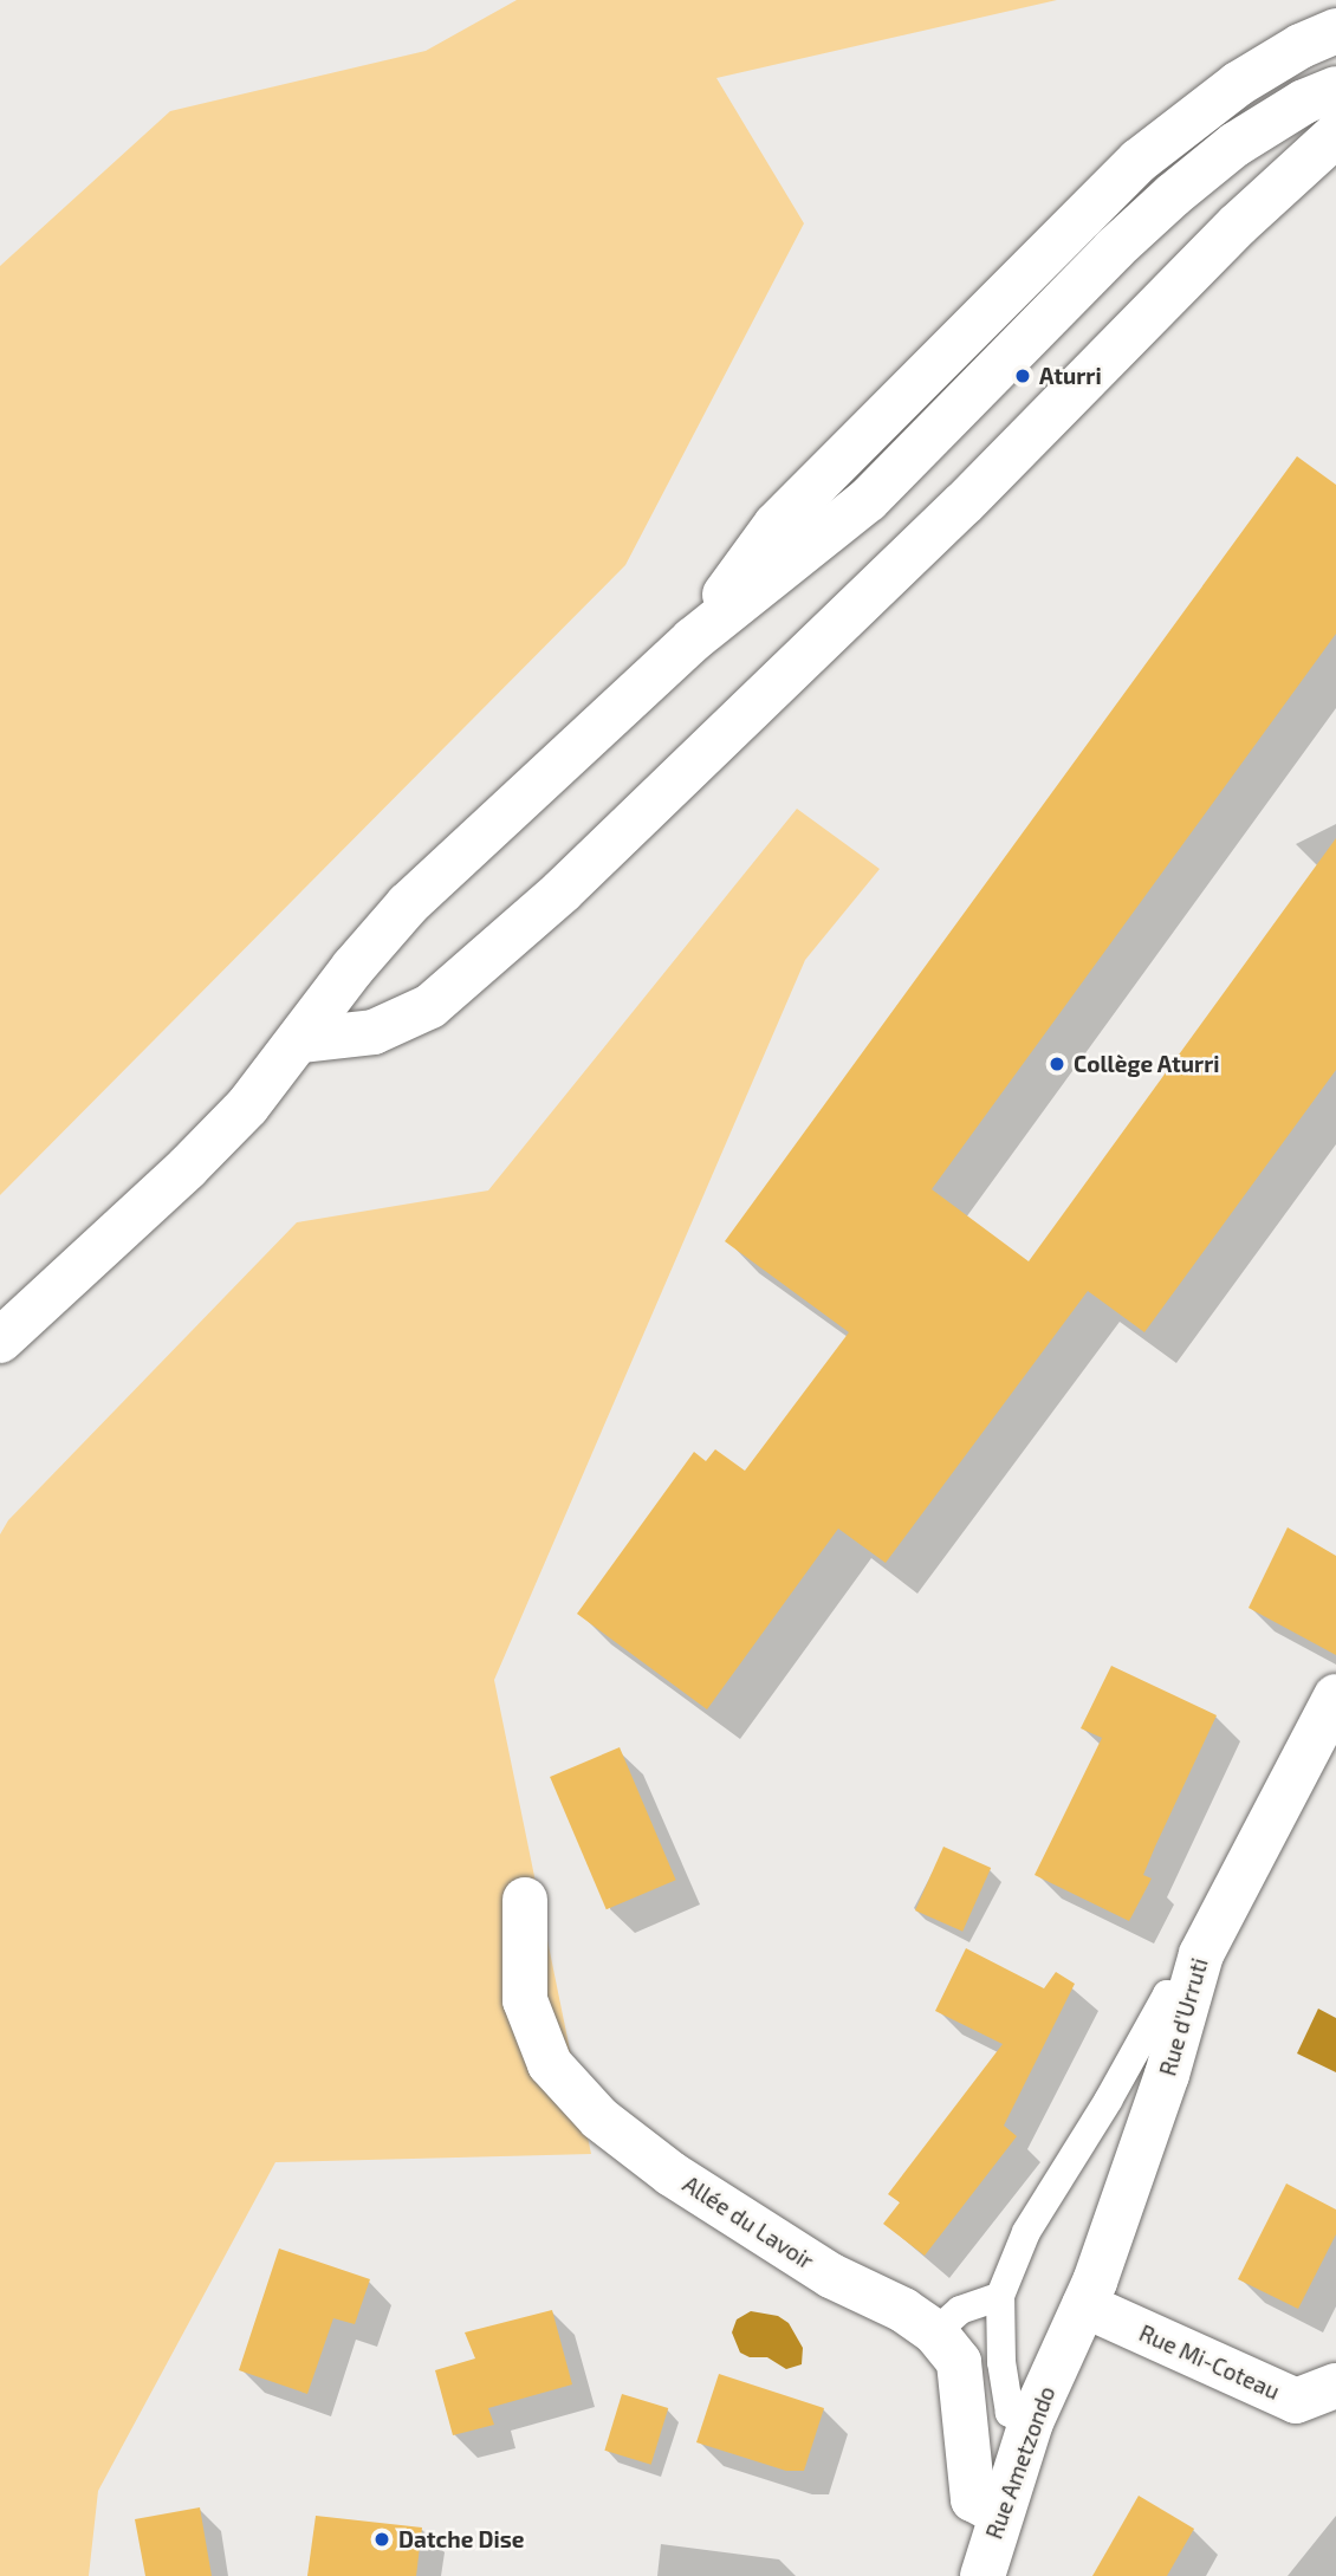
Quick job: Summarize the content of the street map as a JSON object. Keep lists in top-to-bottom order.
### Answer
{
  "streets": {
    "street": [
      "Rue d'Urruti",
      "Allée du Lavoir",
      "Rue Mi-Coteau",
      "Rue Ametzondo"
    ]
  },
  "crossings": [
    ["Rue d'Urruti", "Rue Mi-Coteau"],
    ["Rue d'Urruti", "Rue Ametzondo"],
    ["Allée du Lavoir", "Rue Ametzondo"],
    ["Rue Mi-Coteau", "Rue Ametzondo"]
  ],
  "places": ["Aturri", "Collège Aturri", "Datche Dise"]
}
